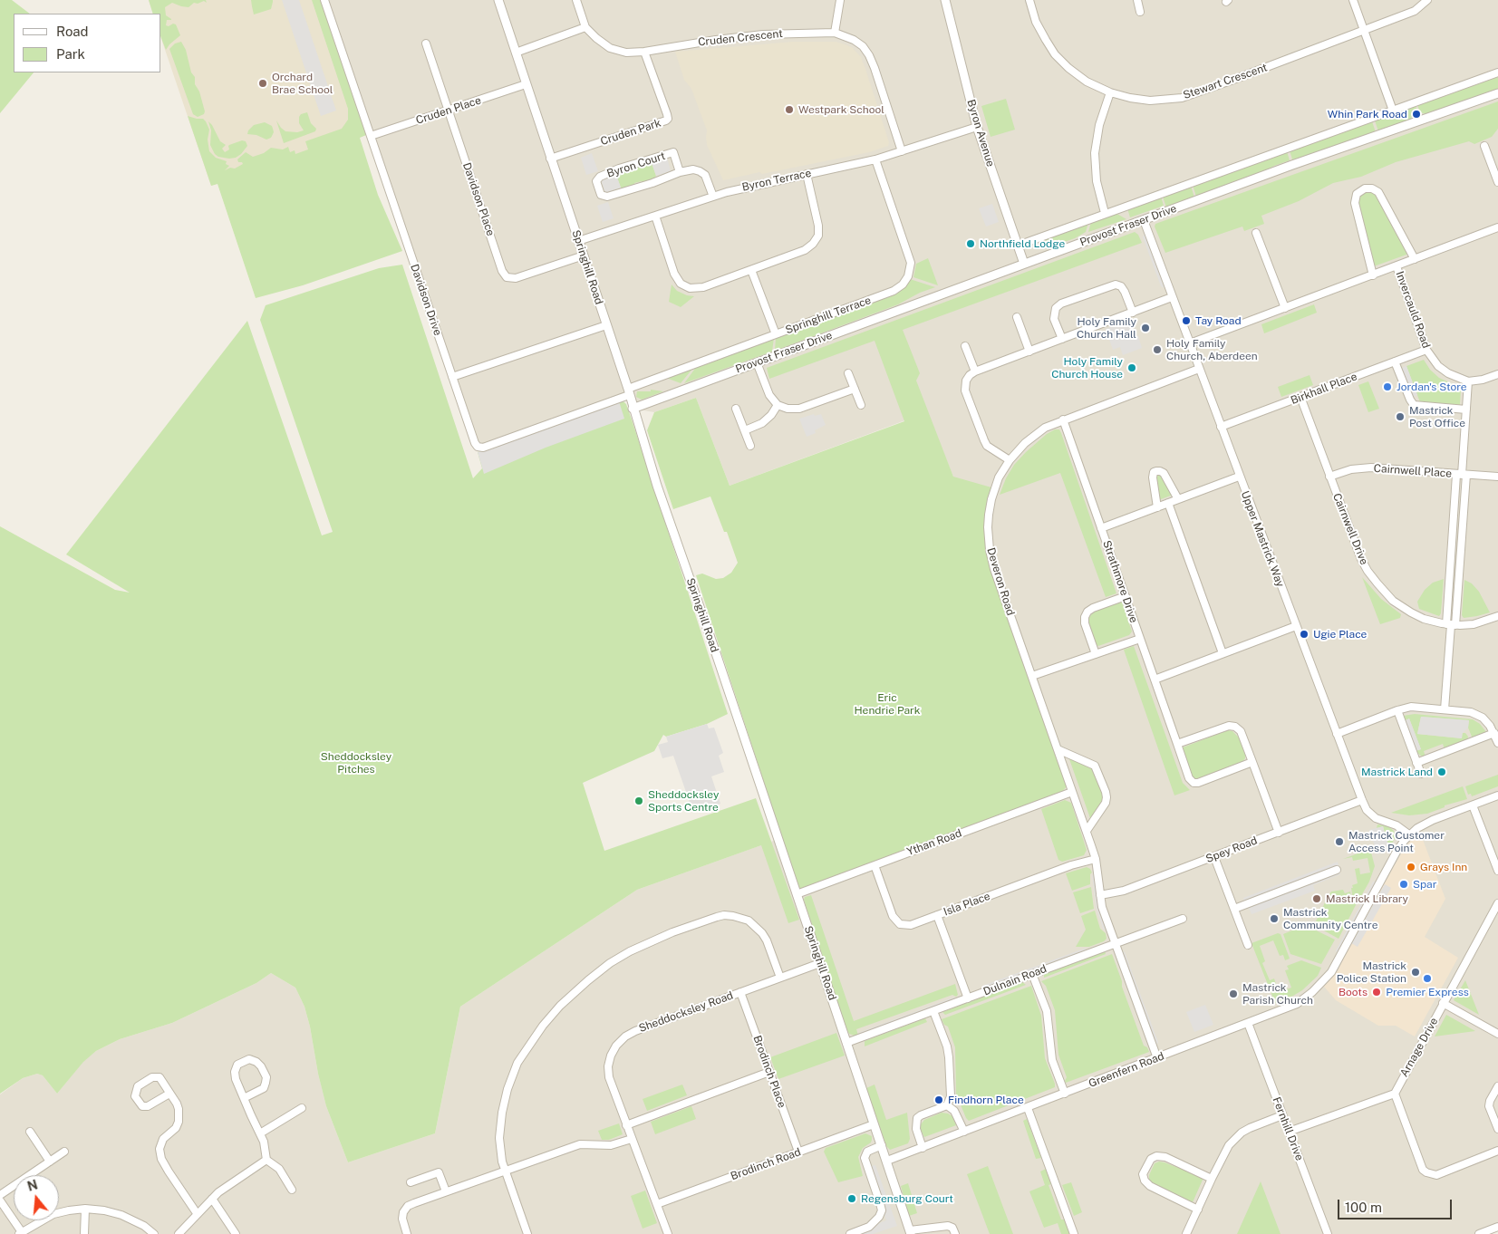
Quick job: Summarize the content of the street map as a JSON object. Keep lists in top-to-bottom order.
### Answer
{
  "streets": {
    "street": [
      "Cruden Crescent",
      "Stewart Crescent",
      "Cruden Place",
      "Cruden Park",
      "Byron Avenue",
      "Byron Court",
      "Byron Terrace",
      "Davidson Place",
      "Provost Fraser Drive",
      "Springhill Road",
      "Davidson Drive",
      "Invercauld Road",
      "Springhill Terrace",
      "Birkhall Place",
      "Cairnwell Place",
      "Cairnwell Drive",
      "Upper Mastrick Way",
      "Deveron Road",
      "Strathmore Drive",
      "Ythan Road",
      "Spey Road",
      "Isla Place",
      "Dulnain Road",
      "Sheddocksley Road",
      "Arnage Drive",
      "Greenfern Road",
      "Brodinch Place",
      "Fernhill Drive",
      "Brodinch Road"
    ]
  },
  "crossings": [
    ["Cruden Crescent", "Cruden Park"],
    ["Cruden Crescent", "Byron Terrace"],
    ["Cruden Place", "Davidson Place"],
    ["Cruden Place", "Springhill Road"],
    ["Cruden Place", "Davidson Drive"],
    ["Cruden Park", "Springhill Road"],
    ["Byron Avenue", "Byron Terrace"],
    ["Byron Avenue", "Provost Fraser Drive"],
    ["Byron Court", "Byron Terrace"],
    ["Byron Terrace", "Springhill Road"],
    ["Byron Terrace", "Springhill Terrace"],
    ["Davidson Place", "Springhill Road"],
    ["Provost Fraser Drive", "Springhill Road"],
    ["Provost Fraser Drive", "Upper Mastrick Way"],
    ["Springhill Road", "Davidson Drive"],
    ["Springhill Road", "Springhill Terrace"],
    ["Springhill Road", "Ythan Road"],
    ["Springhill Road", "Dulnain Road"],
    ["Springhill Road", "Sheddocksley Road"],
    ["Springhill Road", "Greenfern Road"],
    ["Springhill Road", "Brodinch Road"],
    ["Davidson Drive", "Springhill Terrace"],
    ["Invercauld Road", "Birkhall Place"],
    ["Birkhall Place", "Cairnwell Drive"],
    ["Birkhall Place", "Upper Mastrick Way"],
    ["Cairnwell Place", "Cairnwell Drive"],
    ["Upper Mastrick Way", "Deveron Road"],
    ["Upper Mastrick Way", "Spey Road"],
    ["Upper Mastrick Way", "Greenfern Road"],
    ["Deveron Road", "Strathmore Drive"],
    ["Deveron Road", "Ythan Road"],
    ["Deveron Road", "Spey Road"],
    ["Deveron Road", "Isla Place"],
    ["Deveron Road", "Dulnain Road"],
    ["Deveron Road", "Greenfern Road"],
    ["Ythan Road", "Isla Place"],
    ["Sheddocksley Road", "Brodinch Place"],
    ["Sheddocksley Road", "Brodinch Road"],
    ["Greenfern Road", "Fernhill Drive"],
    ["Brodinch Place", "Brodinch Road"]
  ],
  "parks": ["Eric Hendrie Park", "Sheddocksley Pitches"],
  "places": [
    "Orchard Brae School",
    "Westpark School",
    "Whin Park Road",
    "Northfield Lodge",
    "Tay Road",
    "Holy Family Church Hall",
    "Holy Family Church, Aberdeen",
    "Holy Family Church House",
    "Jordan's Store",
    "Mastrick Post Office",
    "Ugie Place",
    "Mastrick Land",
    "Sheddocksley Sports Centre",
    "Mastrick Customer Access Point",
    "Grays Inn",
    "Spar",
    "Mastrick Library",
    "Mastrick Community Centre",
    "Mastrick Police Station",
    "Premier Express",
    "Boots",
    "Mastrick Parish Church",
    "Findhorn Place",
    "Regensburg Court"
  ],
  "legend": ["Road", "Park"],
  "scale_bar": "100 m",
  "north": "top"
}
